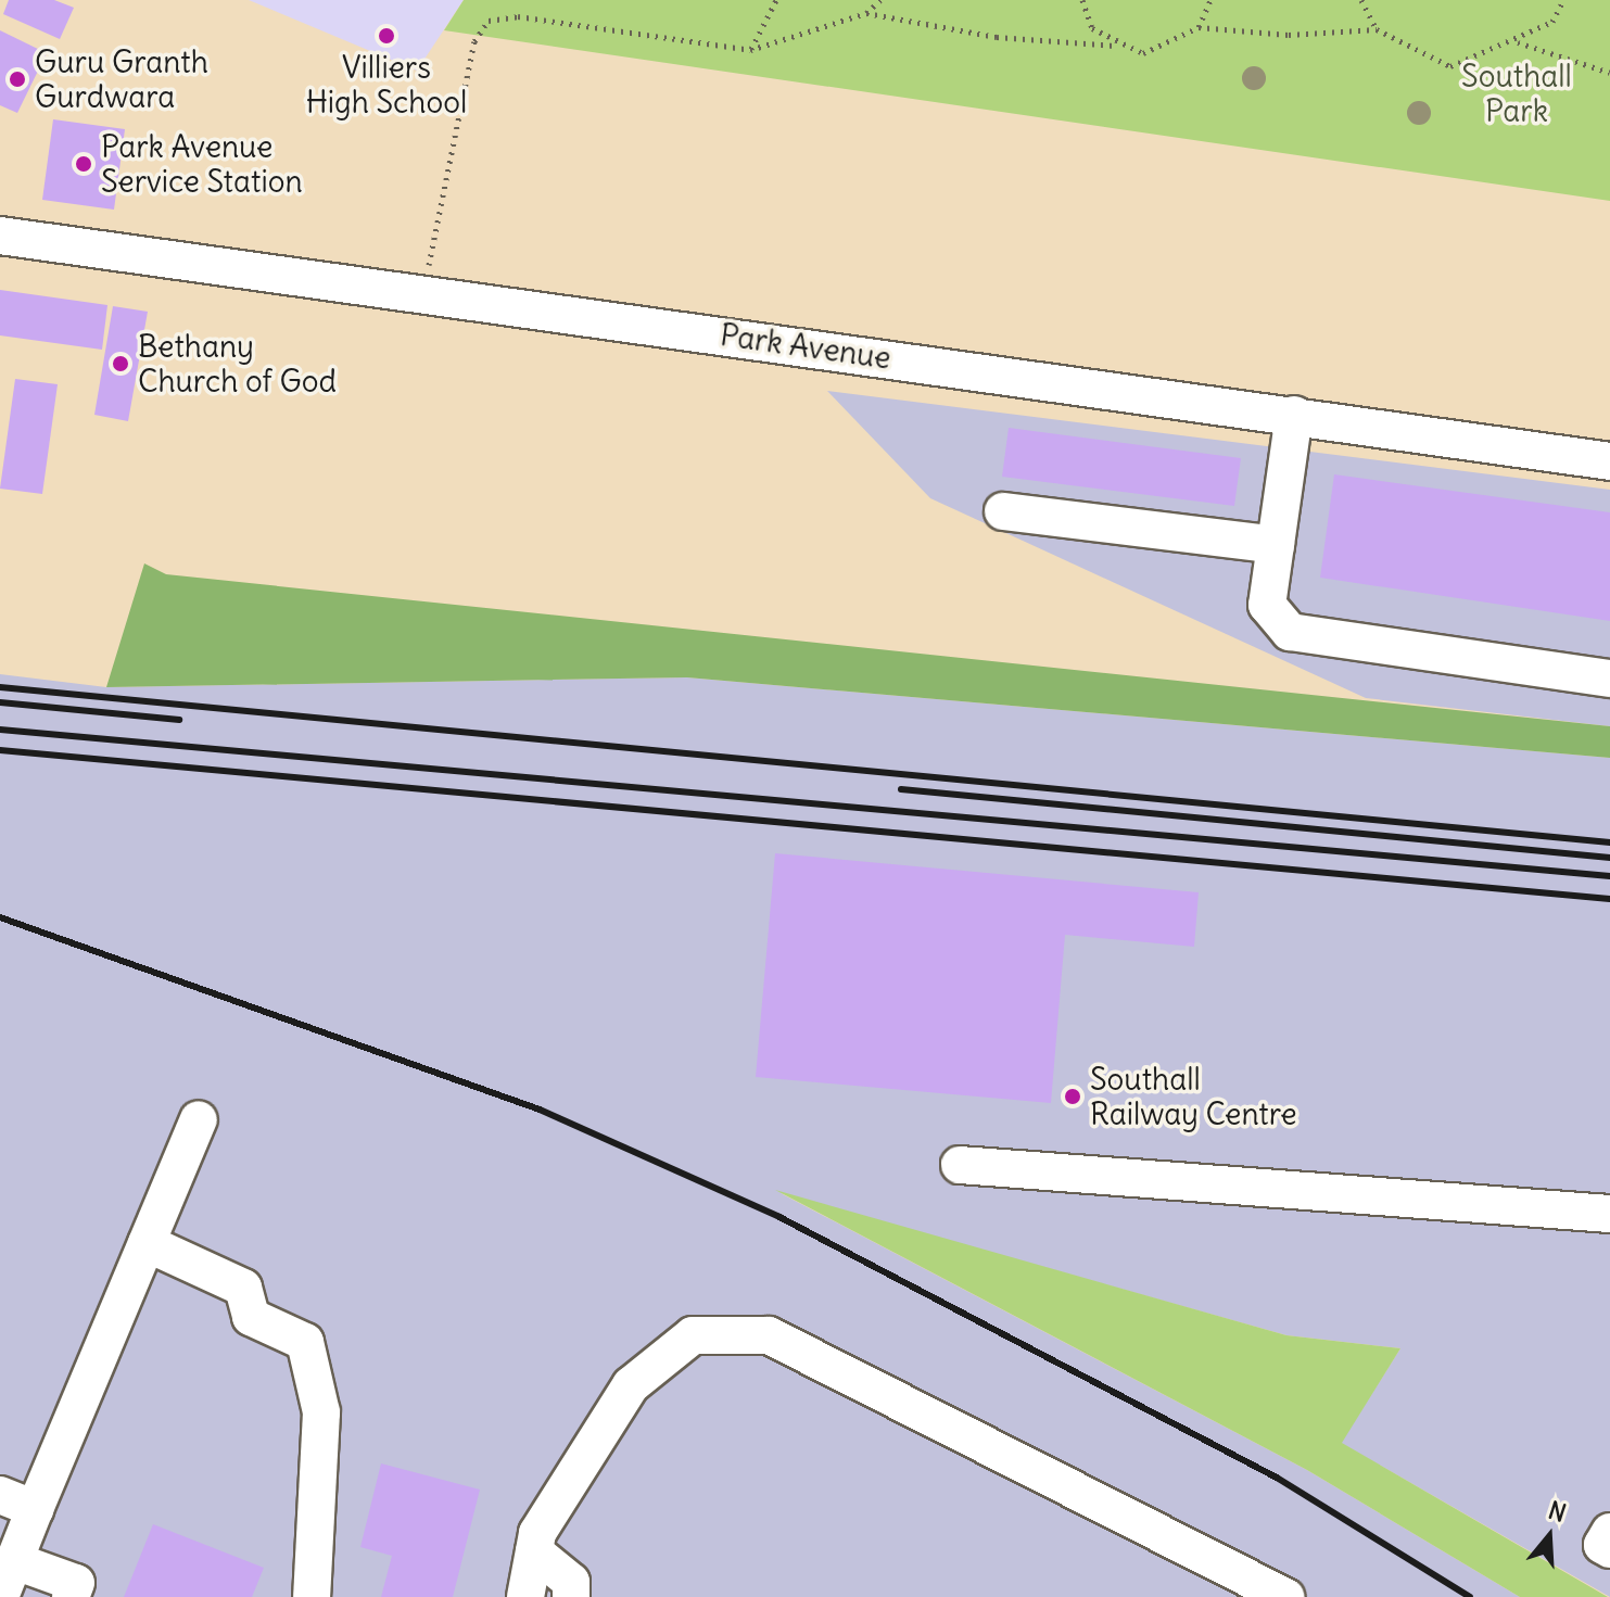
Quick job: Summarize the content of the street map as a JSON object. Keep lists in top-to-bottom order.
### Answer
{
  "streets": {
    "street": ["Park Avenue"]
  },
  "parks": ["Southall Park"],
  "places": [
    "Villiers High School",
    "Guru Granth Gurdwara",
    "Park Avenue Service Station",
    "Bethany Church of God",
    "Southall Railway Centre"
  ],
  "north": "top"
}
